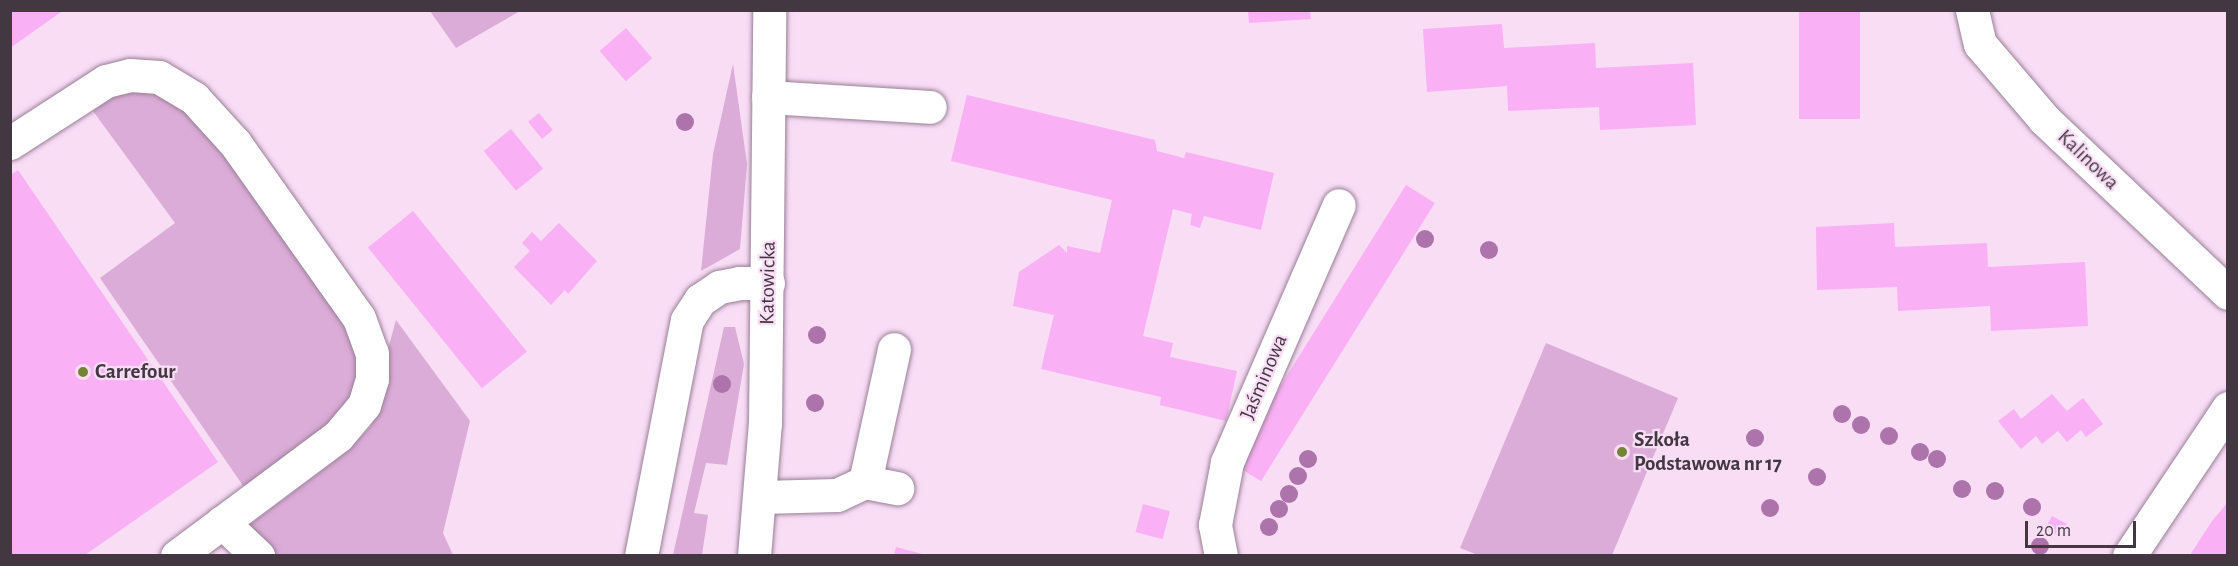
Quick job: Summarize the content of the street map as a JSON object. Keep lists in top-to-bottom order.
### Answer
{
  "streets": {
    "street": ["Kalinowa", "Katowicka", "Jaśminowa"]
  },
  "places": ["Carrefour", "Szkoła Podstawowa nr 17"],
  "scale_bar": "20 m"
}
